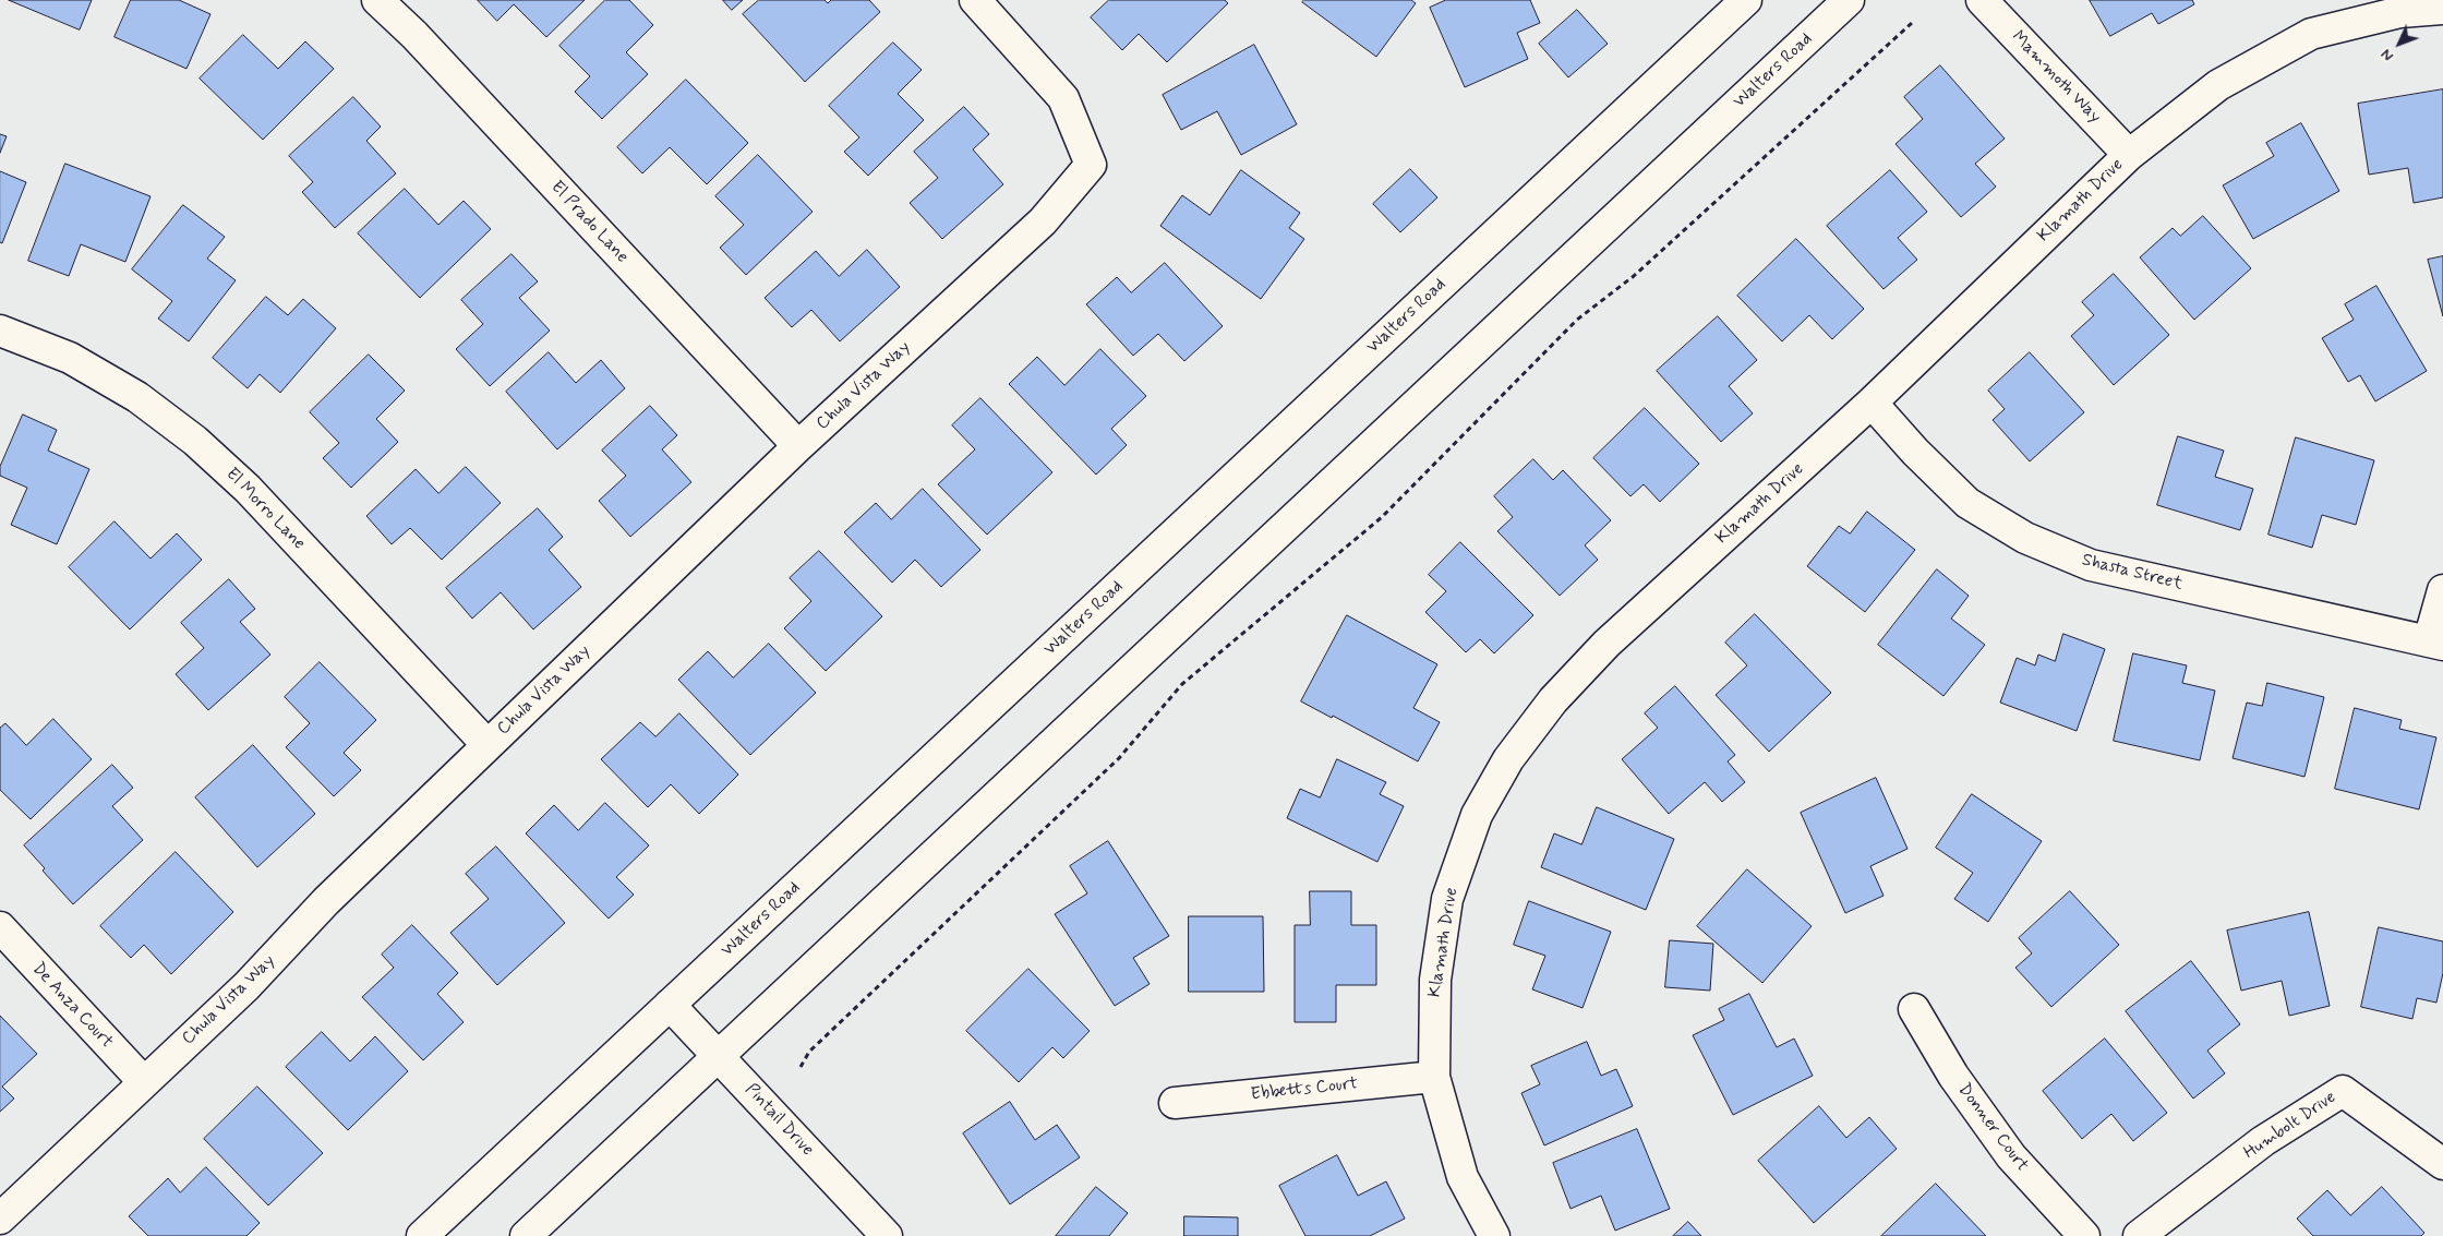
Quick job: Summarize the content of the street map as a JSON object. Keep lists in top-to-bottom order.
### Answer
{
  "streets": {
    "street": [
      "Walters Road",
      "Mammoth Way",
      "Klamath Drive",
      "El Prado Lane",
      "Chula Vista Way",
      "El Morro Lane",
      "Shasta Street",
      "De Anza Court",
      "Ebbetts Court",
      "Pintail Drive",
      "Humbolt Drive",
      "Donner Court"
    ]
  },
  "crossings": [
    ["Walters Road", "Pintail Drive"],
    ["Mammoth Way", "Klamath Drive"],
    ["Klamath Drive", "Shasta Street"],
    ["Klamath Drive", "Ebbetts Court"],
    ["El Prado Lane", "Chula Vista Way"],
    ["Chula Vista Way", "El Morro Lane"],
    ["Chula Vista Way", "De Anza Court"]
  ],
  "north": "bottom left"
}
